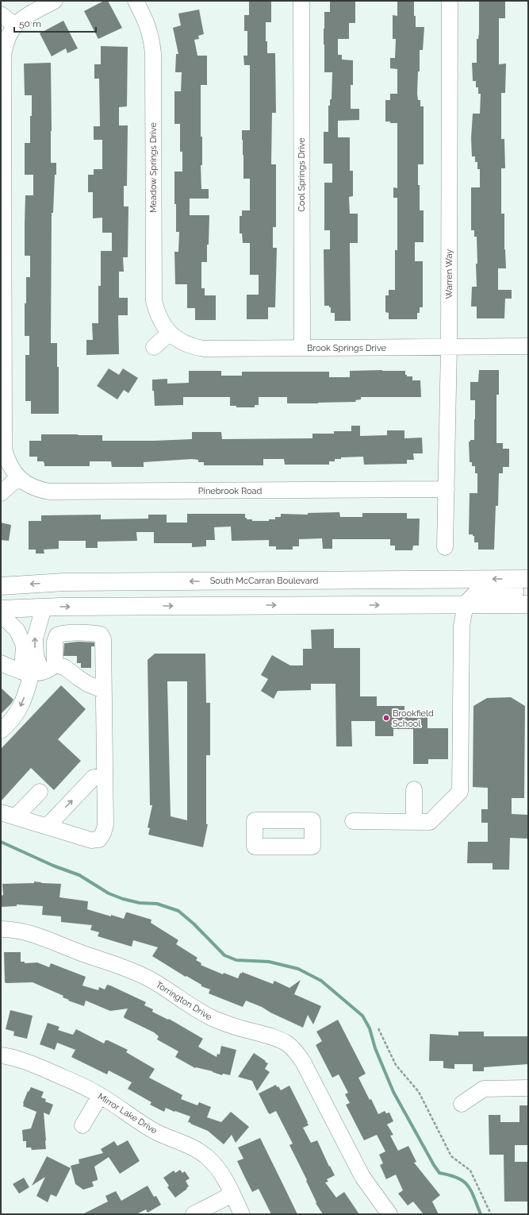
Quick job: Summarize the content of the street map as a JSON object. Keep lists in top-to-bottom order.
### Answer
{
  "streets": {
    "main road": ["South McCarran Boulevard"],
    "street": [
      "Meadow Springs Drive",
      "Cool Springs Drive",
      "Warren Way",
      "Brook Springs Drive",
      "Pinebrook Road",
      "Torrington Drive",
      "Mirror Lake Drive"
    ]
  },
  "crossings": [
    ["Meadow Springs Drive", "Brook Springs Drive"],
    ["Cool Springs Drive", "Brook Springs Drive"],
    ["Warren Way", "Brook Springs Drive"],
    ["Warren Way", "Pinebrook Road"]
  ],
  "places": ["Brookfield School"],
  "scale_bar": "50 m"
}
